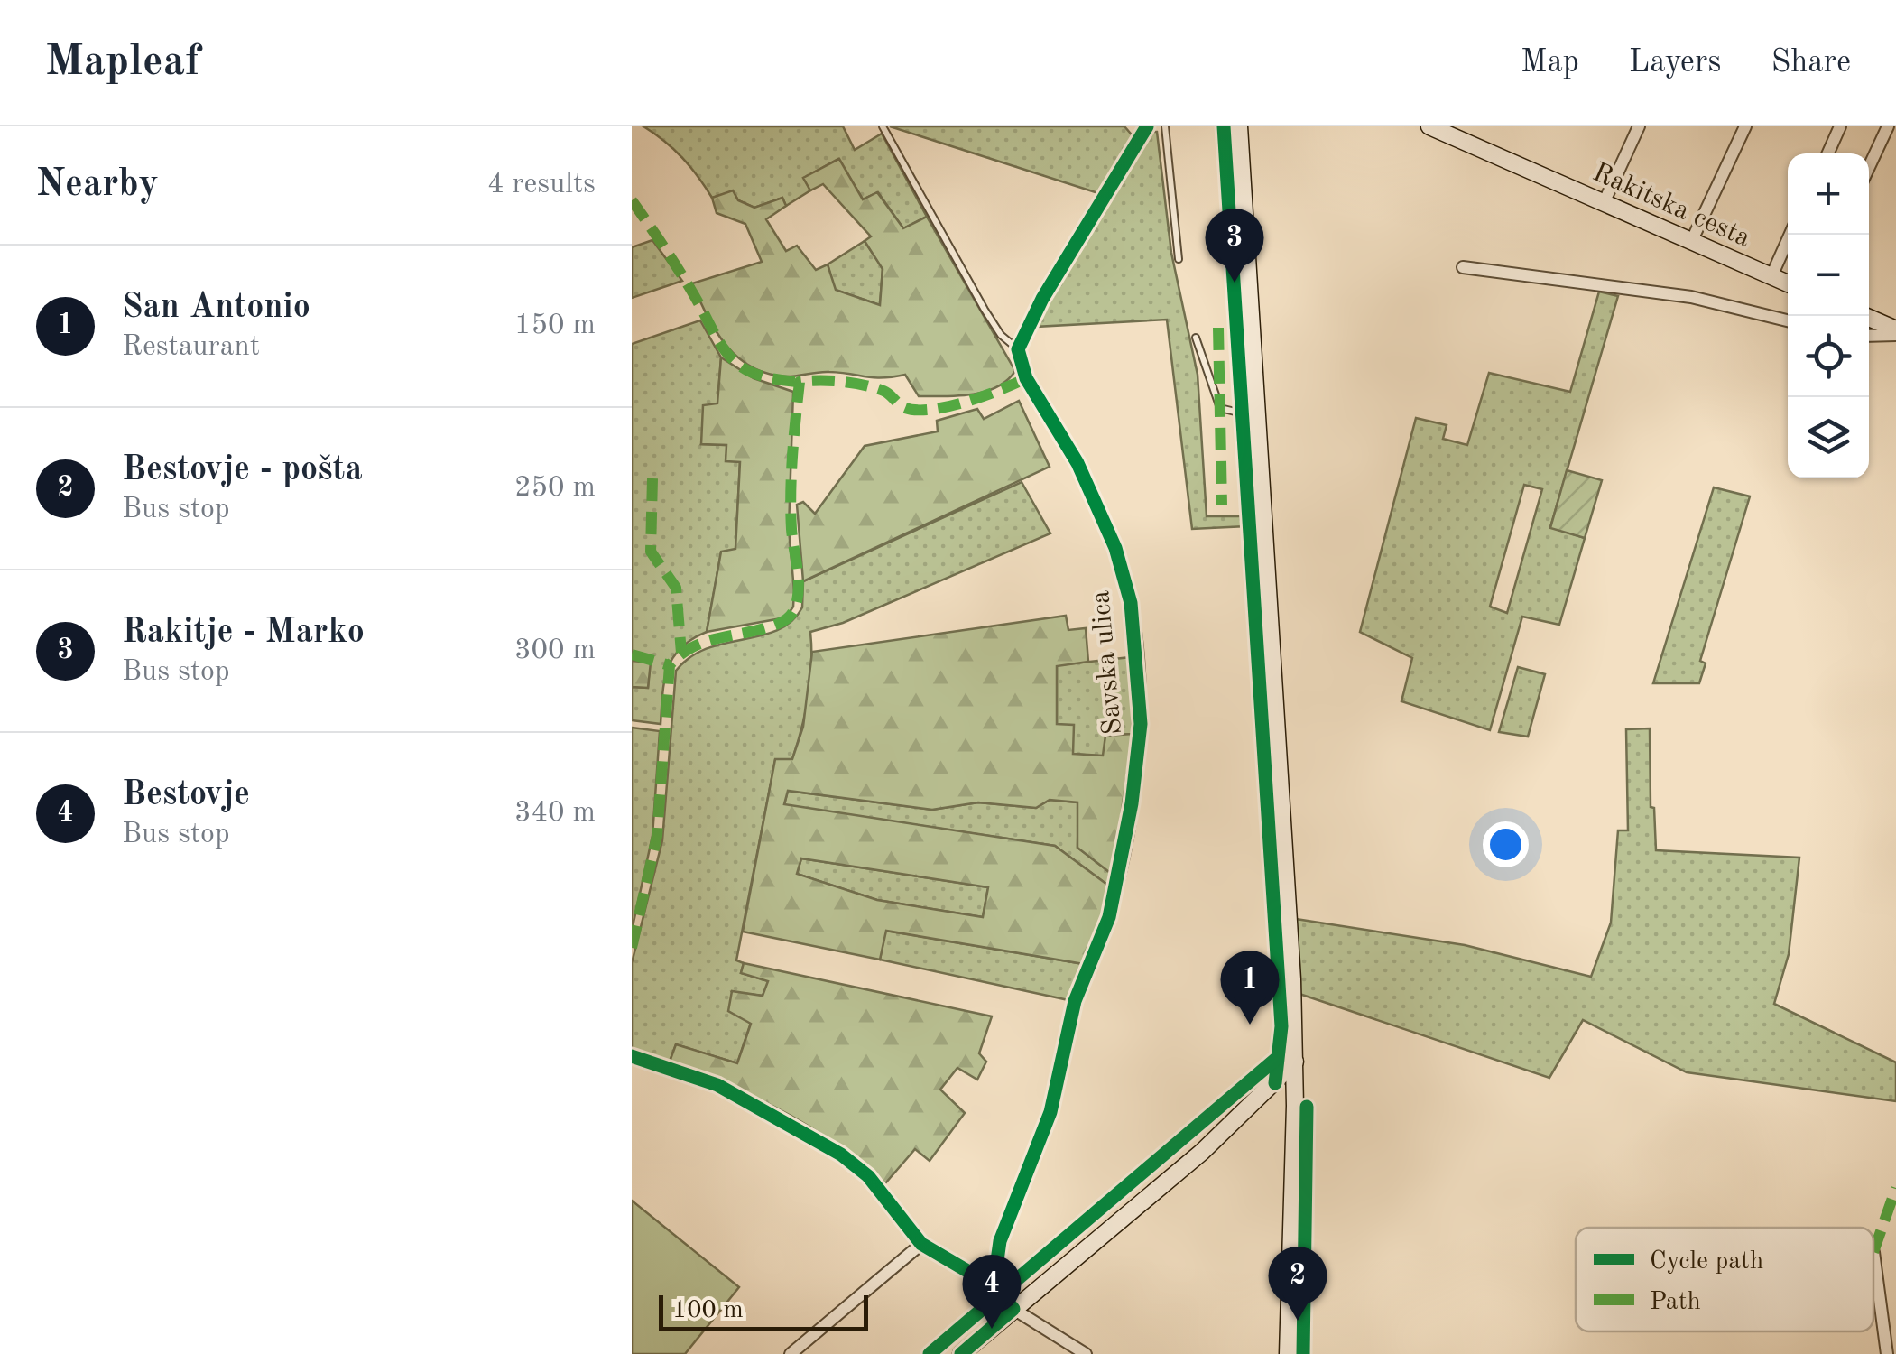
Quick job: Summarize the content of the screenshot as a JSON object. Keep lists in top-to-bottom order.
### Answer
{
  "streets": {
    "main road": ["Rakitska cesta"],
    "street": ["Savska ulica"]
  },
  "legend": ["Cycle path", "Path"],
  "scale_bar": "100 m",
  "page": {
    "header": "Mapleaf",
    "nav": ["Map", "Layers", "Share"],
    "heading": ["Nearby", "4 results"],
    "map_buttons": ["+", "−"],
    "pins": [
      "3",
      "1",
      "2",
      "4"
    ],
    "list": [
      {
        "mark": "1",
        "name": "San Antonio",
        "note": "Restaurant",
        "value": "150 m"
      },
      {
        "mark": "2",
        "name": "Bestovje - pošta",
        "note": "Bus stop",
        "value": "250 m"
      },
      {
        "mark": "3",
        "name": "Rakitje - Marko",
        "note": "Bus stop",
        "value": "300 m"
      },
      {
        "mark": "4",
        "name": "Bestovje",
        "note": "Bus stop",
        "value": "340 m"
      }
    ],
    "scale": "100 m"
  }
}
